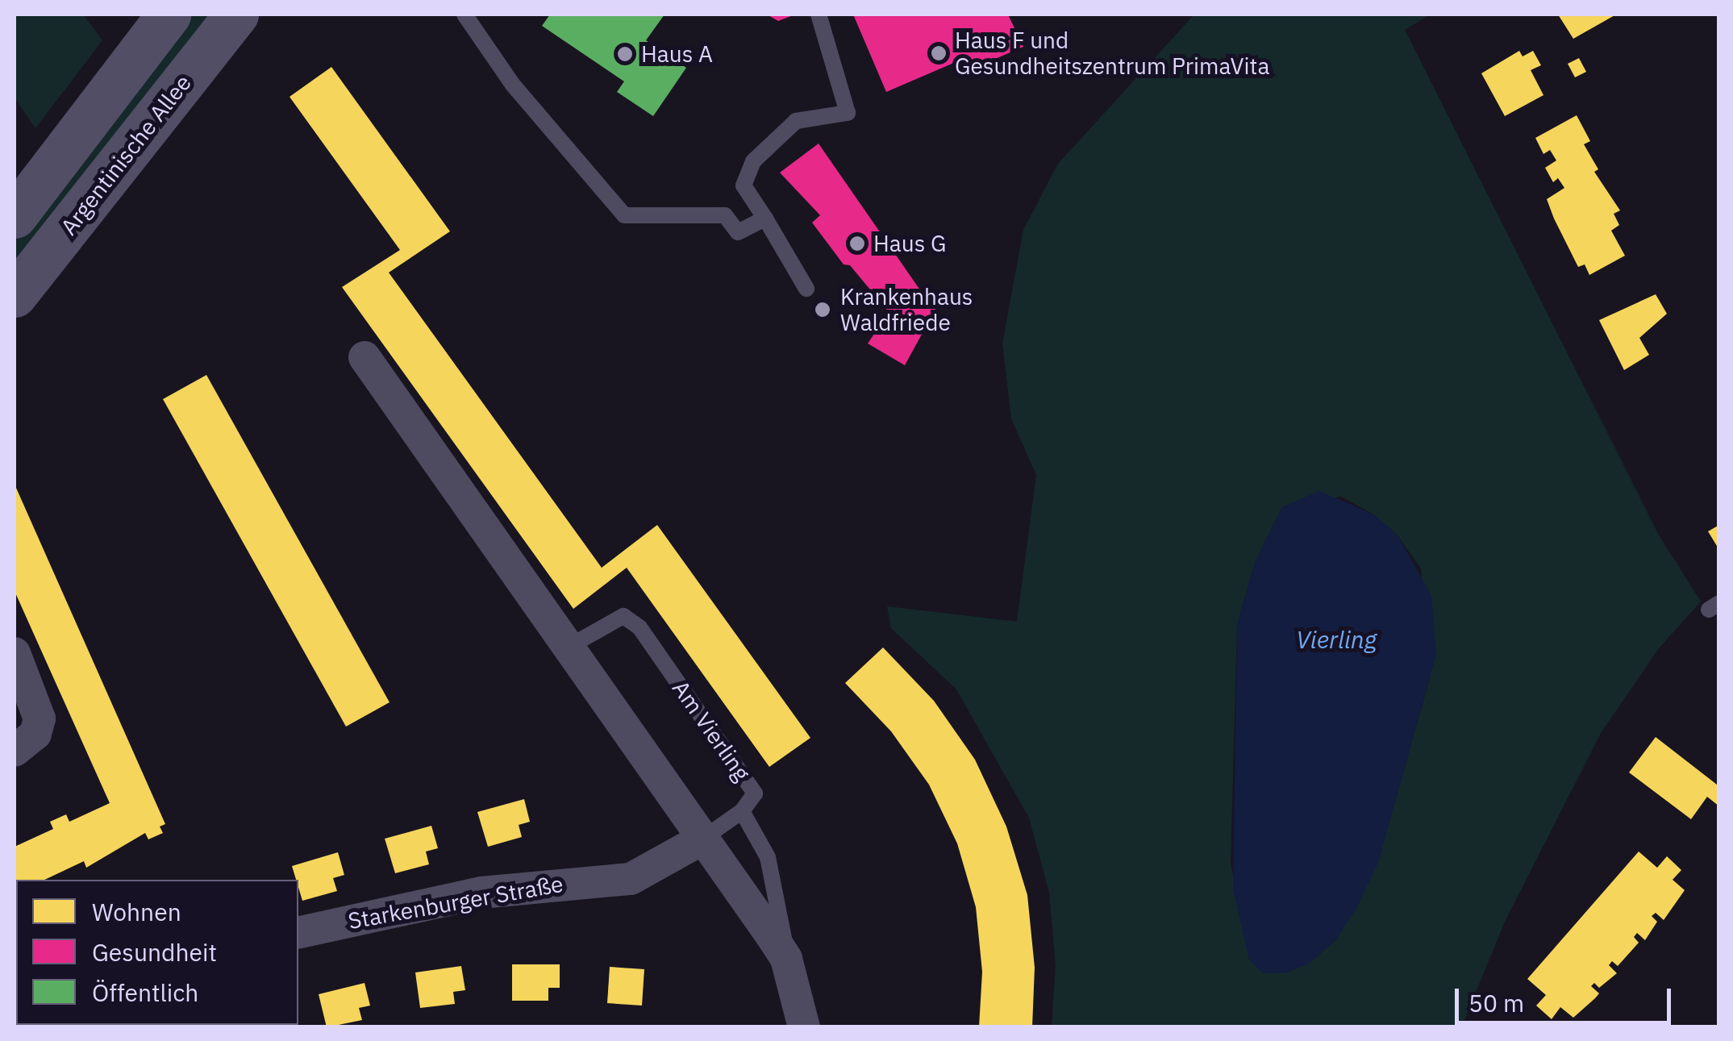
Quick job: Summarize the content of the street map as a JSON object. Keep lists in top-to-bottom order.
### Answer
{
  "streets": {
    "main road": ["Argentinische Allee"],
    "street": ["Am Vierling", "Starkenburger Straße"]
  },
  "crossings": [
    ["Am Vierling", "Starkenburger Straße"]
  ],
  "water": ["Vierling"],
  "places": [
    "Haus F und Gesundheitszentrum PrimaVita",
    "Haus A",
    "Haus G",
    "Krankenhaus Waldfriede"
  ],
  "legend": ["Wohnen", "Gesundheit", "Öffentlich"],
  "scale_bar": "50 m"
}
